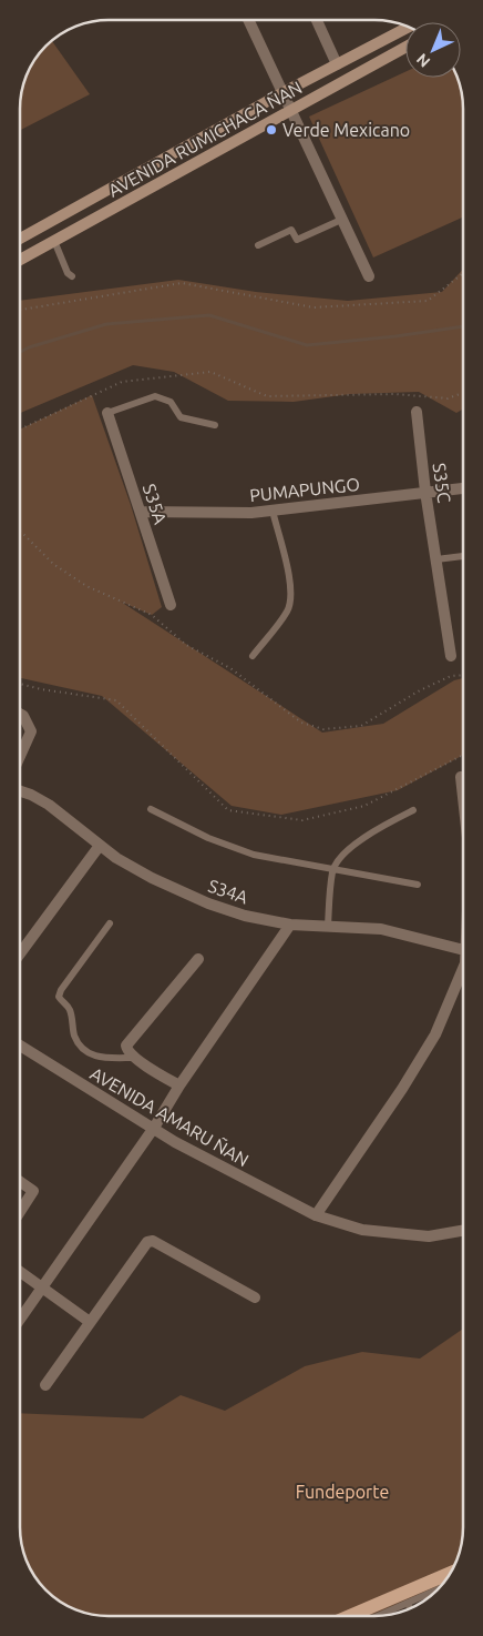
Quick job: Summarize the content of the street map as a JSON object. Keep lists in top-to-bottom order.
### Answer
{
  "streets": {
    "main road": ["AVENIDA RUMICHACA ÑAN"],
    "street": [
      "S35C",
      "PUMAPUNGO",
      "S35A",
      "S34A",
      "AVENIDA AMARU ÑAN"
    ]
  },
  "crossings": [
    ["S35C", "PUMAPUNGO"],
    ["PUMAPUNGO", "S35A"]
  ],
  "parks": ["Fundeporte"],
  "places": ["Verde Mexicano"],
  "north": "bottom left"
}
